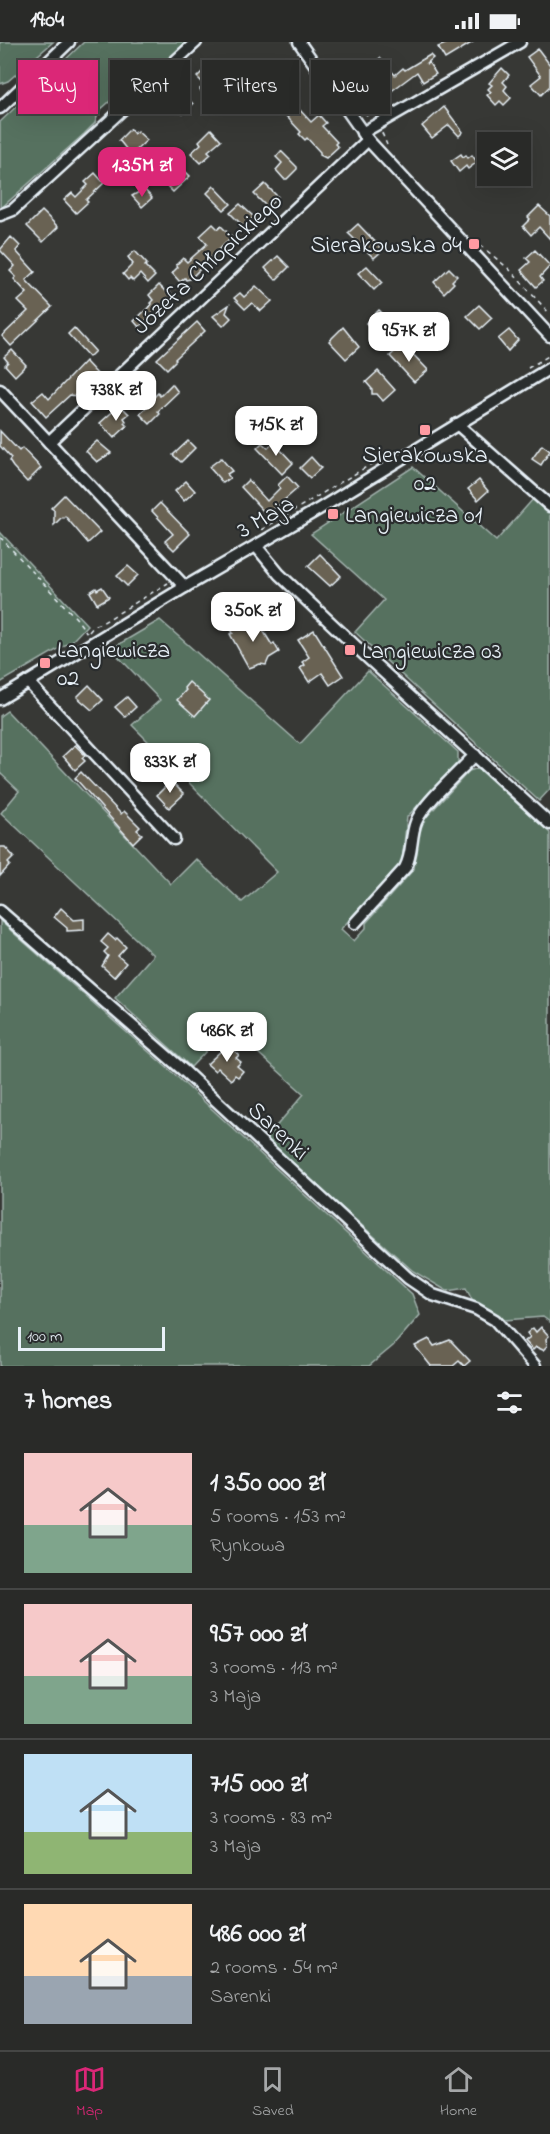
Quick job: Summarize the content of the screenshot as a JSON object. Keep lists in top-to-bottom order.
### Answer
{
  "streets": {
    "street": ["Józefa Chłopickiego", "3 Maja", "Sarenki"]
  },
  "places": {
    "transit": [
      "Sierakowska 04",
      "Sierakowska 02",
      "Langiewicza 01",
      "Langiewicza 03",
      "Langiewicza 02"
    ]
  },
  "scale_bar": "100 m",
  "page": {
    "status": "19:04",
    "chip": [
      "Buy",
      "Rent",
      "Filters",
      "New"
    ],
    "price": [
      "1.35M zł",
      "957K zł",
      "738K zł",
      "715K zł",
      "350K zł",
      "833K zł",
      "486K zł"
    ],
    "scale": "100 m",
    "heading": "7 homes",
    "list": [
      {
        "name": "1 350 000 zł",
        "note": "5 rooms · 153 m² · Rynkowa"
      },
      {
        "name": "957 000 zł",
        "note": "3 rooms · 113 m² · 3 Maja"
      },
      {
        "name": "715 000 zł",
        "note": "3 rooms · 83 m² · 3 Maja"
      },
      {
        "name": "486 000 zł",
        "note": "2 rooms · 54 m² · Sarenki"
      }
    ],
    "tabs": ["Map", "Saved", "Home"]
  }
}
